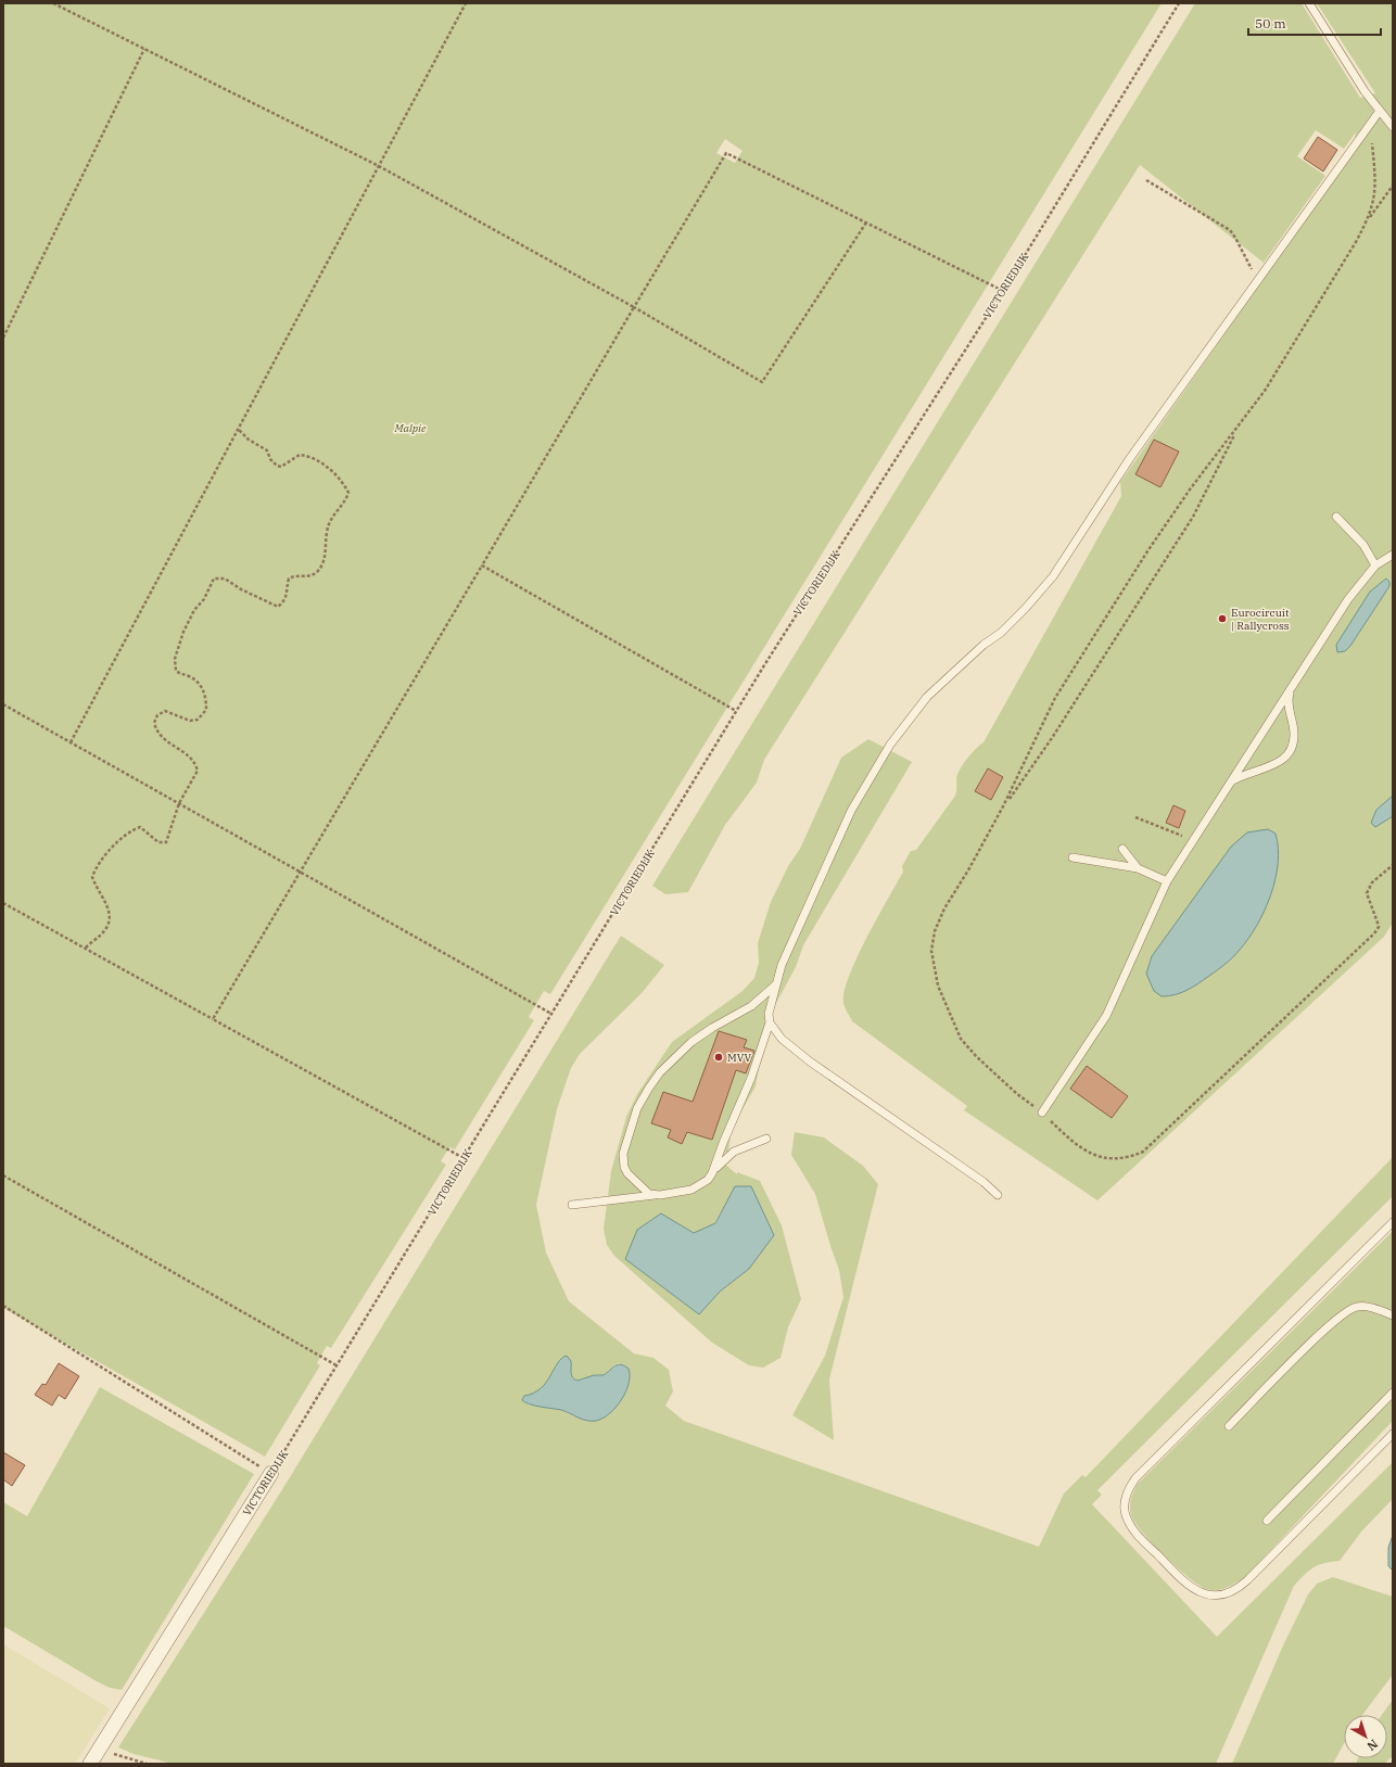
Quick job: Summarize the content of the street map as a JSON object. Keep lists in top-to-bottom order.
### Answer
{
  "streets": {
    "street": ["VICTORIEDIJK"]
  },
  "parks": ["Malpie"],
  "places": ["Eurocircuit | Rallycross", "MVV"],
  "scale_bar": "50 m",
  "north": "bottom right"
}
